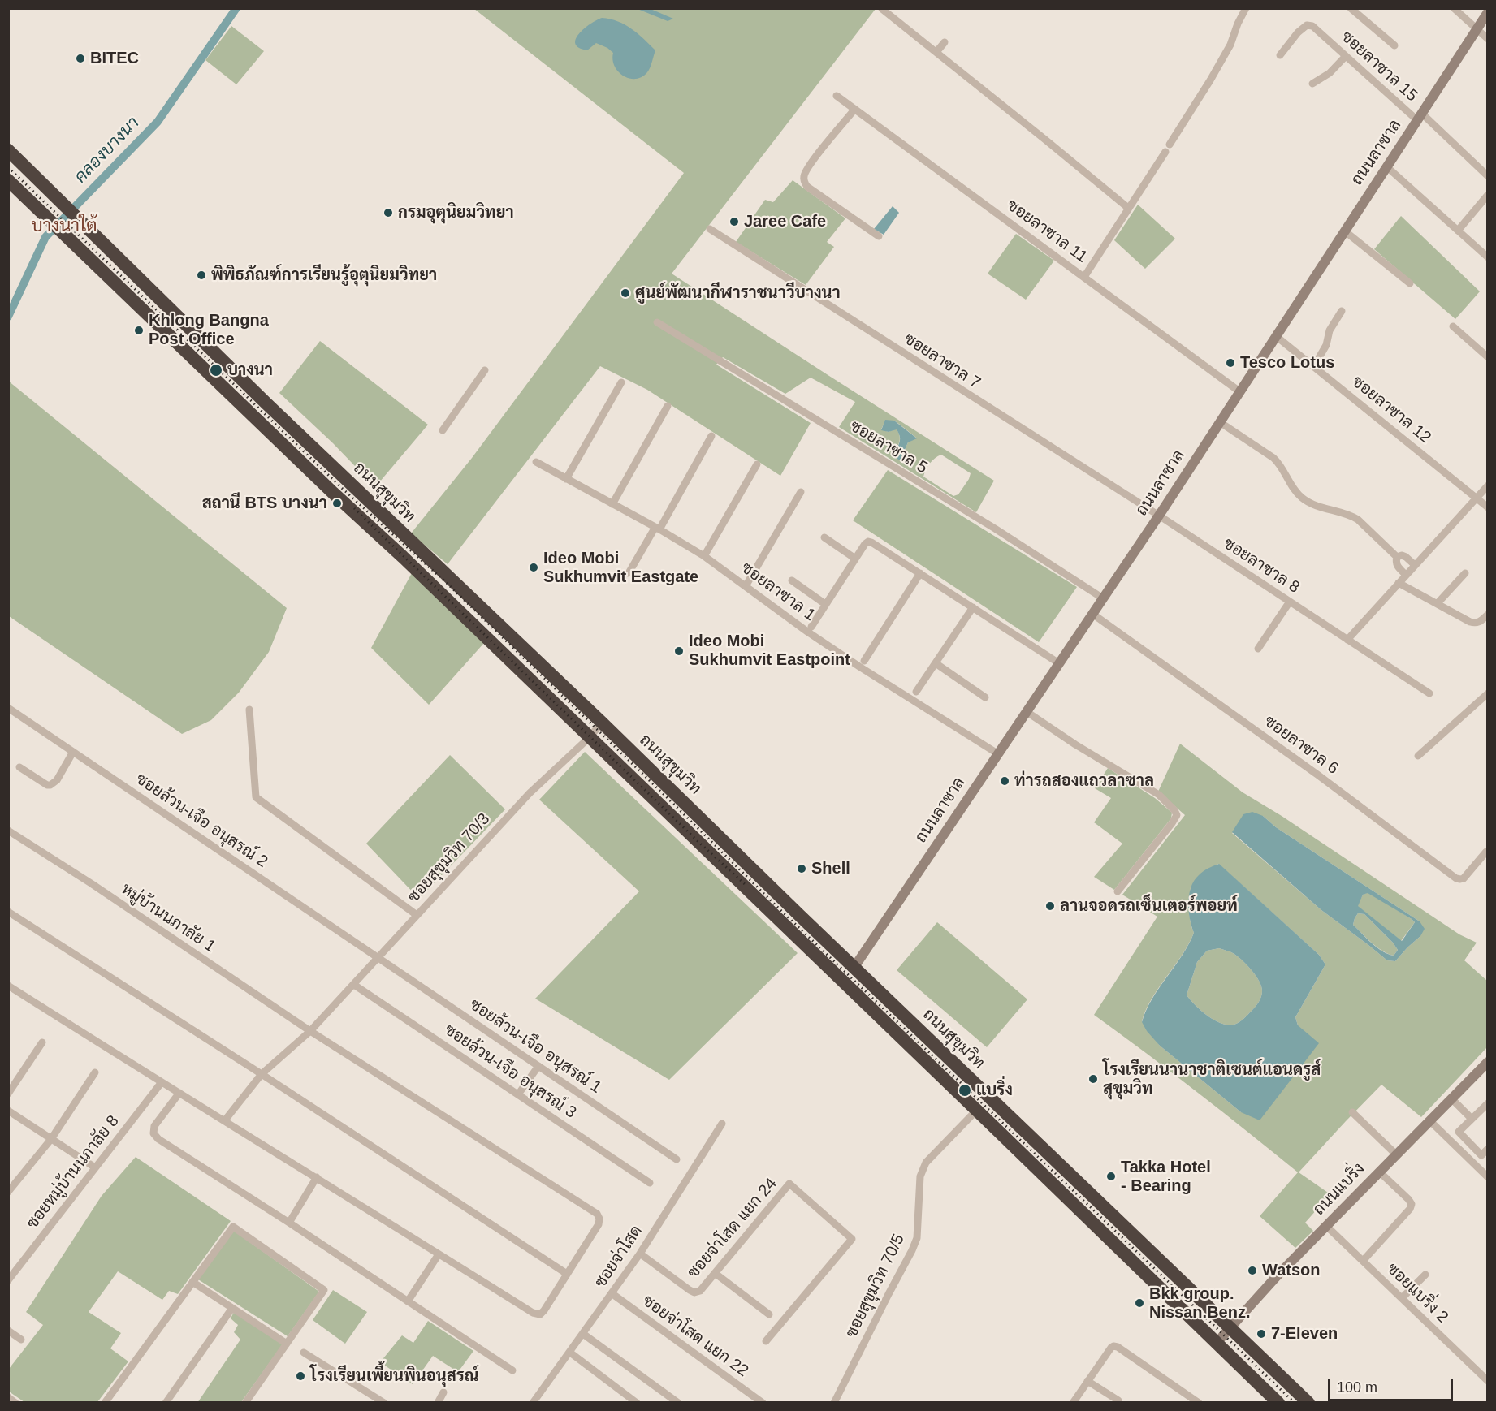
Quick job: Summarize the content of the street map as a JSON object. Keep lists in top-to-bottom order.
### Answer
{
  "streets": {
    "highway": ["ถนนสุขุมวิท"],
    "street": [
      "ซอยลาซาล 15",
      "ถนนลาซาล",
      "ซอยลาซาล 11",
      "ซอยลาซาล 7",
      "ซอยลาซาล 12",
      "ซอยลาซาล 5",
      "ซอยลาซาล 8",
      "ซอยลาซาล 1",
      "ซอยลาซาล 6",
      "ซอยล้วน-เจือ อนุสรณ์ 2",
      "ซอยสุขุมวิท 70/3",
      "หมู่บ้านนภาลัย 1",
      "ซอยล้วน-เจือ อนุสรณ์ 1",
      "ซอยล้วน-เจือ อนุสรณ์ 3",
      "ซอยหมู่บ้านนภาลัย 8",
      "ถนนแบริ่ง",
      "ซอยจ่าโสด แยก 24",
      "ซอยจ่าโสด",
      "ซอยสุขุมวิท 70/5",
      "ซอยแบริ่ง 2",
      "ซอยจ่าโสด แยก 22"
    ]
  },
  "crossings": [
    ["ซอยลาซาล 15", "ถนนลาซาล"],
    ["ถนนลาซาล", "ซอยลาซาล 11"],
    ["ถนนลาซาล", "ซอยลาซาล 7"],
    ["ถนนลาซาล", "ซอยลาซาล 12"],
    ["ถนนลาซาล", "ซอยลาซาล 5"],
    ["ถนนลาซาล", "ถนนสุขุมวิท"],
    ["ถนนลาซาล", "ซอยลาซาล 8"],
    ["ถนนลาซาล", "ซอยลาซาล 1"],
    ["ถนนลาซาล", "ซอยลาซาล 6"],
    ["ซอยลาซาล 7", "ซอยลาซาล 8"],
    ["ถนนสุขุมวิท", "ซอยสุขุมวิท 70/3"],
    ["ถนนสุขุมวิท", "ถนนแบริ่ง"],
    ["ถนนสุขุมวิท", "ซอยสุขุมวิท 70/5"],
    ["ซอยล้วน-เจือ อนุสรณ์ 2", "ซอยสุขุมวิท 70/3"],
    ["ซอยล้วน-เจือ อนุสรณ์ 2", "ซอยล้วน-เจือ อนุสรณ์ 1"],
    ["ซอยสุขุมวิท 70/3", "หมู่บ้านนภาลัย 1"],
    ["ซอยสุขุมวิท 70/3", "ซอยล้วน-เจือ อนุสรณ์ 1"],
    ["ซอยสุขุมวิท 70/3", "ซอยล้วน-เจือ อนุสรณ์ 3"],
    ["ถนนแบริ่ง", "ซอยแบริ่ง 2"],
    ["ซอยจ่าโสด แยก 24", "ซอยจ่าโสด"],
    ["ซอยจ่าโสด", "ซอยจ่าโสด แยก 22"]
  ],
  "districts": ["บางนาใต้"],
  "water": ["คลองบางนา"],
  "places": [
    "BITEC",
    "กรมอุตุนิยมวิทยา",
    "Jaree Cafe",
    "พิพิธภัณฑ์การเรียนรู้อุตุนิยมวิทยา",
    "ศูนย์พัฒนากีฬาราชนาวีบางนา",
    "Khlong Bangna Post Office",
    "Tesco Lotus",
    "บางนา",
    "สถานี BTS บางนา",
    "Ideo Mobi Sukhumvit Eastgate",
    "Ideo Mobi Sukhumvit Eastpoint",
    "ท่ารถสองแถวลาซาล",
    "Shell",
    "ลานจอดรถเซ็นเตอร์พอยท์",
    "โรงเรียนนานาชาติเซนต์แอนดรูส์ สุขุมวิท",
    "แบริ่ง",
    "Takka Hotel - Bearing",
    "Watson",
    "Bkk group. Nissan.Benz.",
    "7-Eleven",
    "โรงเรียนเพี้ยนพินอนุสรณ์"
  ],
  "scale_bar": "100 m"
}
